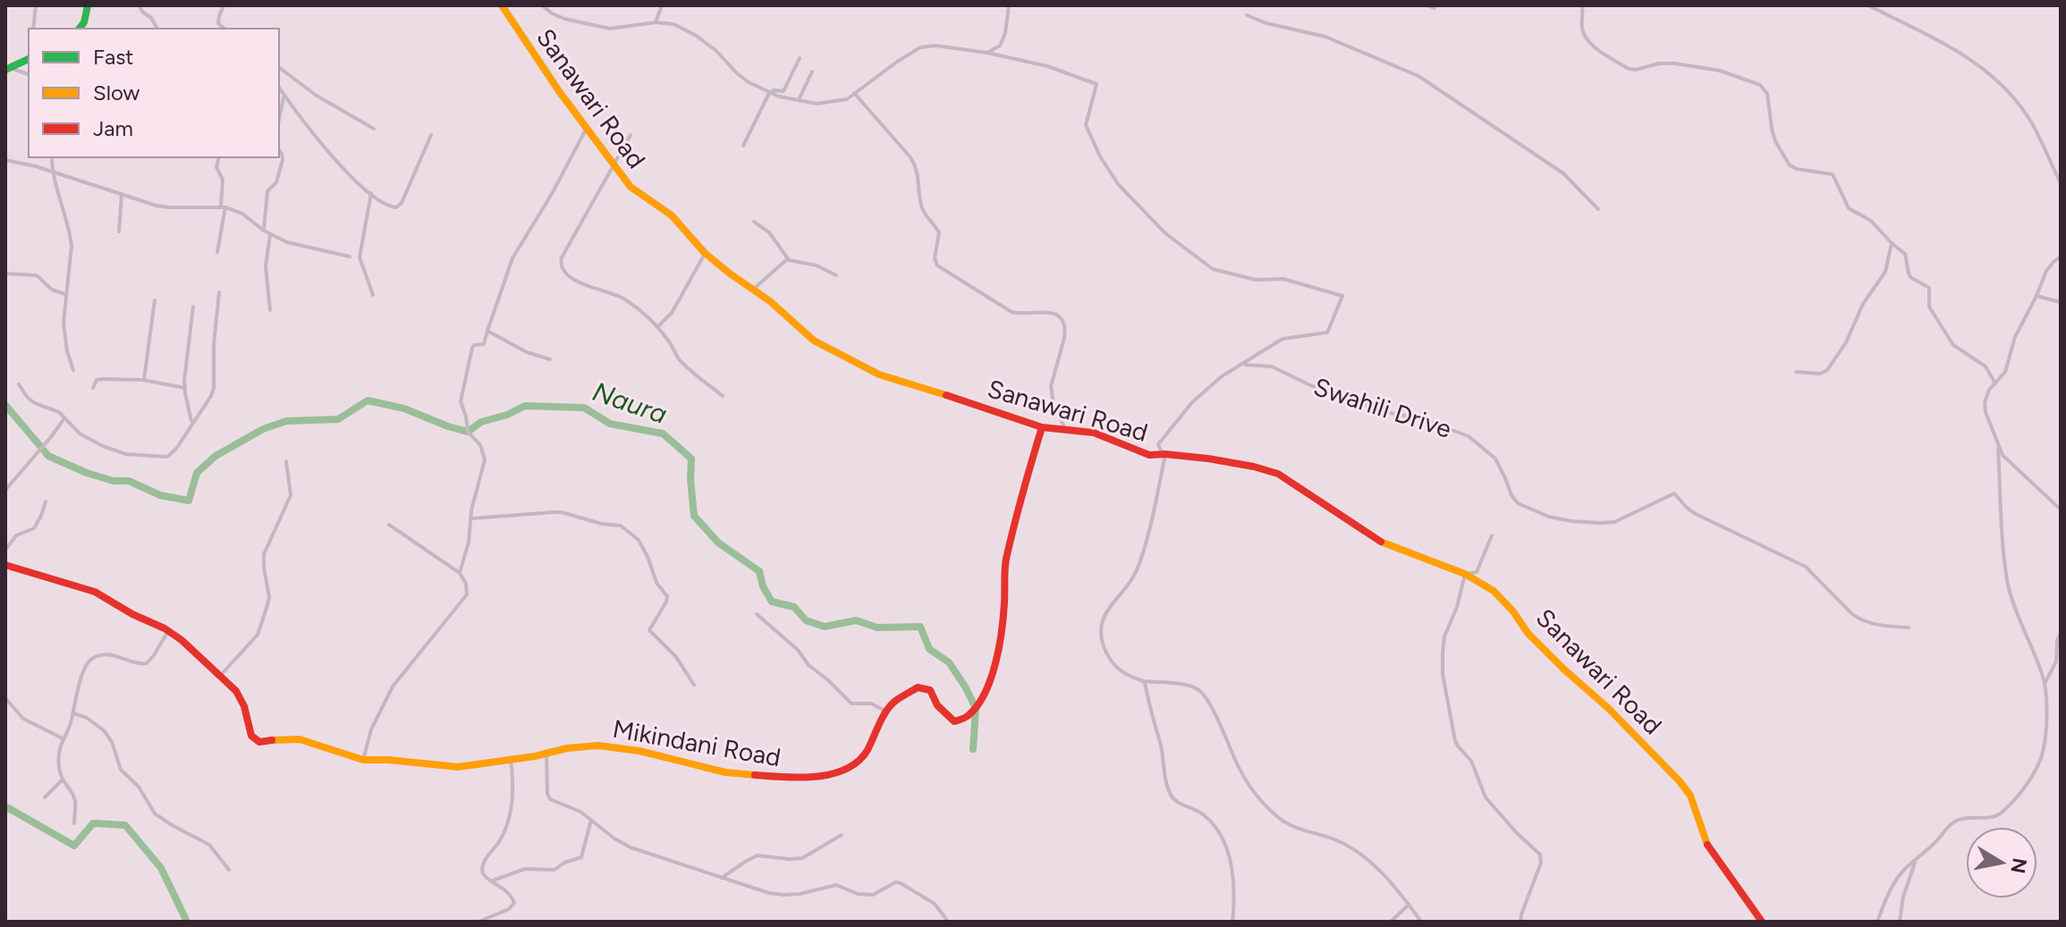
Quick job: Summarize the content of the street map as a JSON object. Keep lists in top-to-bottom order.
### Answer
{
  "streets": {
    "street": ["Sanawari Road", "Swahili Drive", "Mikindani Road"]
  },
  "crossings": [
    ["Sanawari Road", "Mikindani Road"]
  ],
  "water": ["Naura"],
  "legend": ["Fast", "Slow", "Jam"],
  "north": "right"
}
